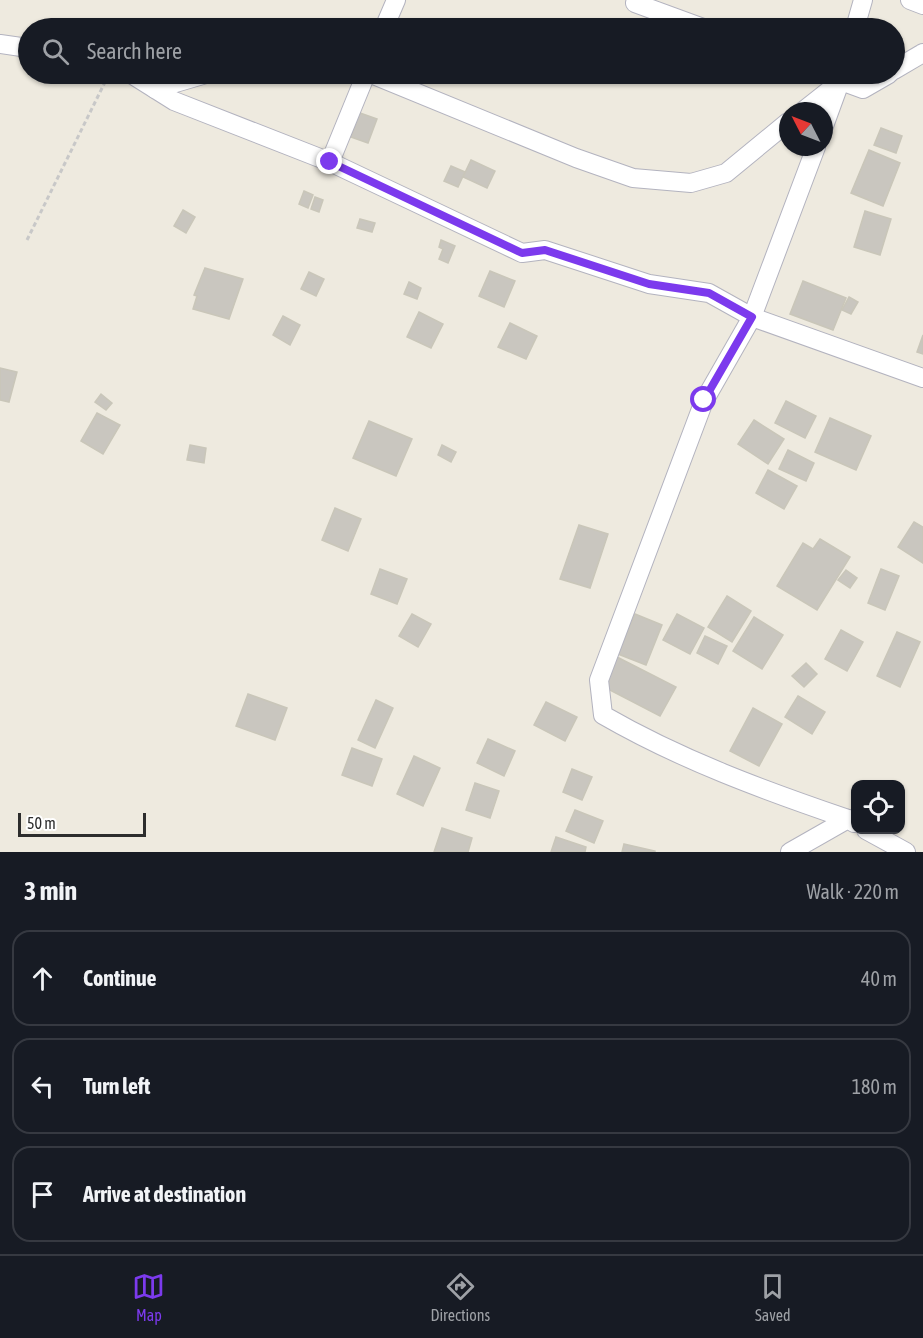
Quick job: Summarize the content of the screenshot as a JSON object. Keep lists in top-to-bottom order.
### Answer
{
  "scale_bar": "50 m",
  "north": "top left",
  "page": {
    "search": "Search here",
    "scale": "50 m",
    "heading": ["3 min", "Walk · 220 m"],
    "list": [
      ["Continue", "40 m"],
      ["Turn left", "180 m"],
      "Arrive at destination"
    ],
    "nav": ["Map", "Directions", "Saved"]
  }
}
